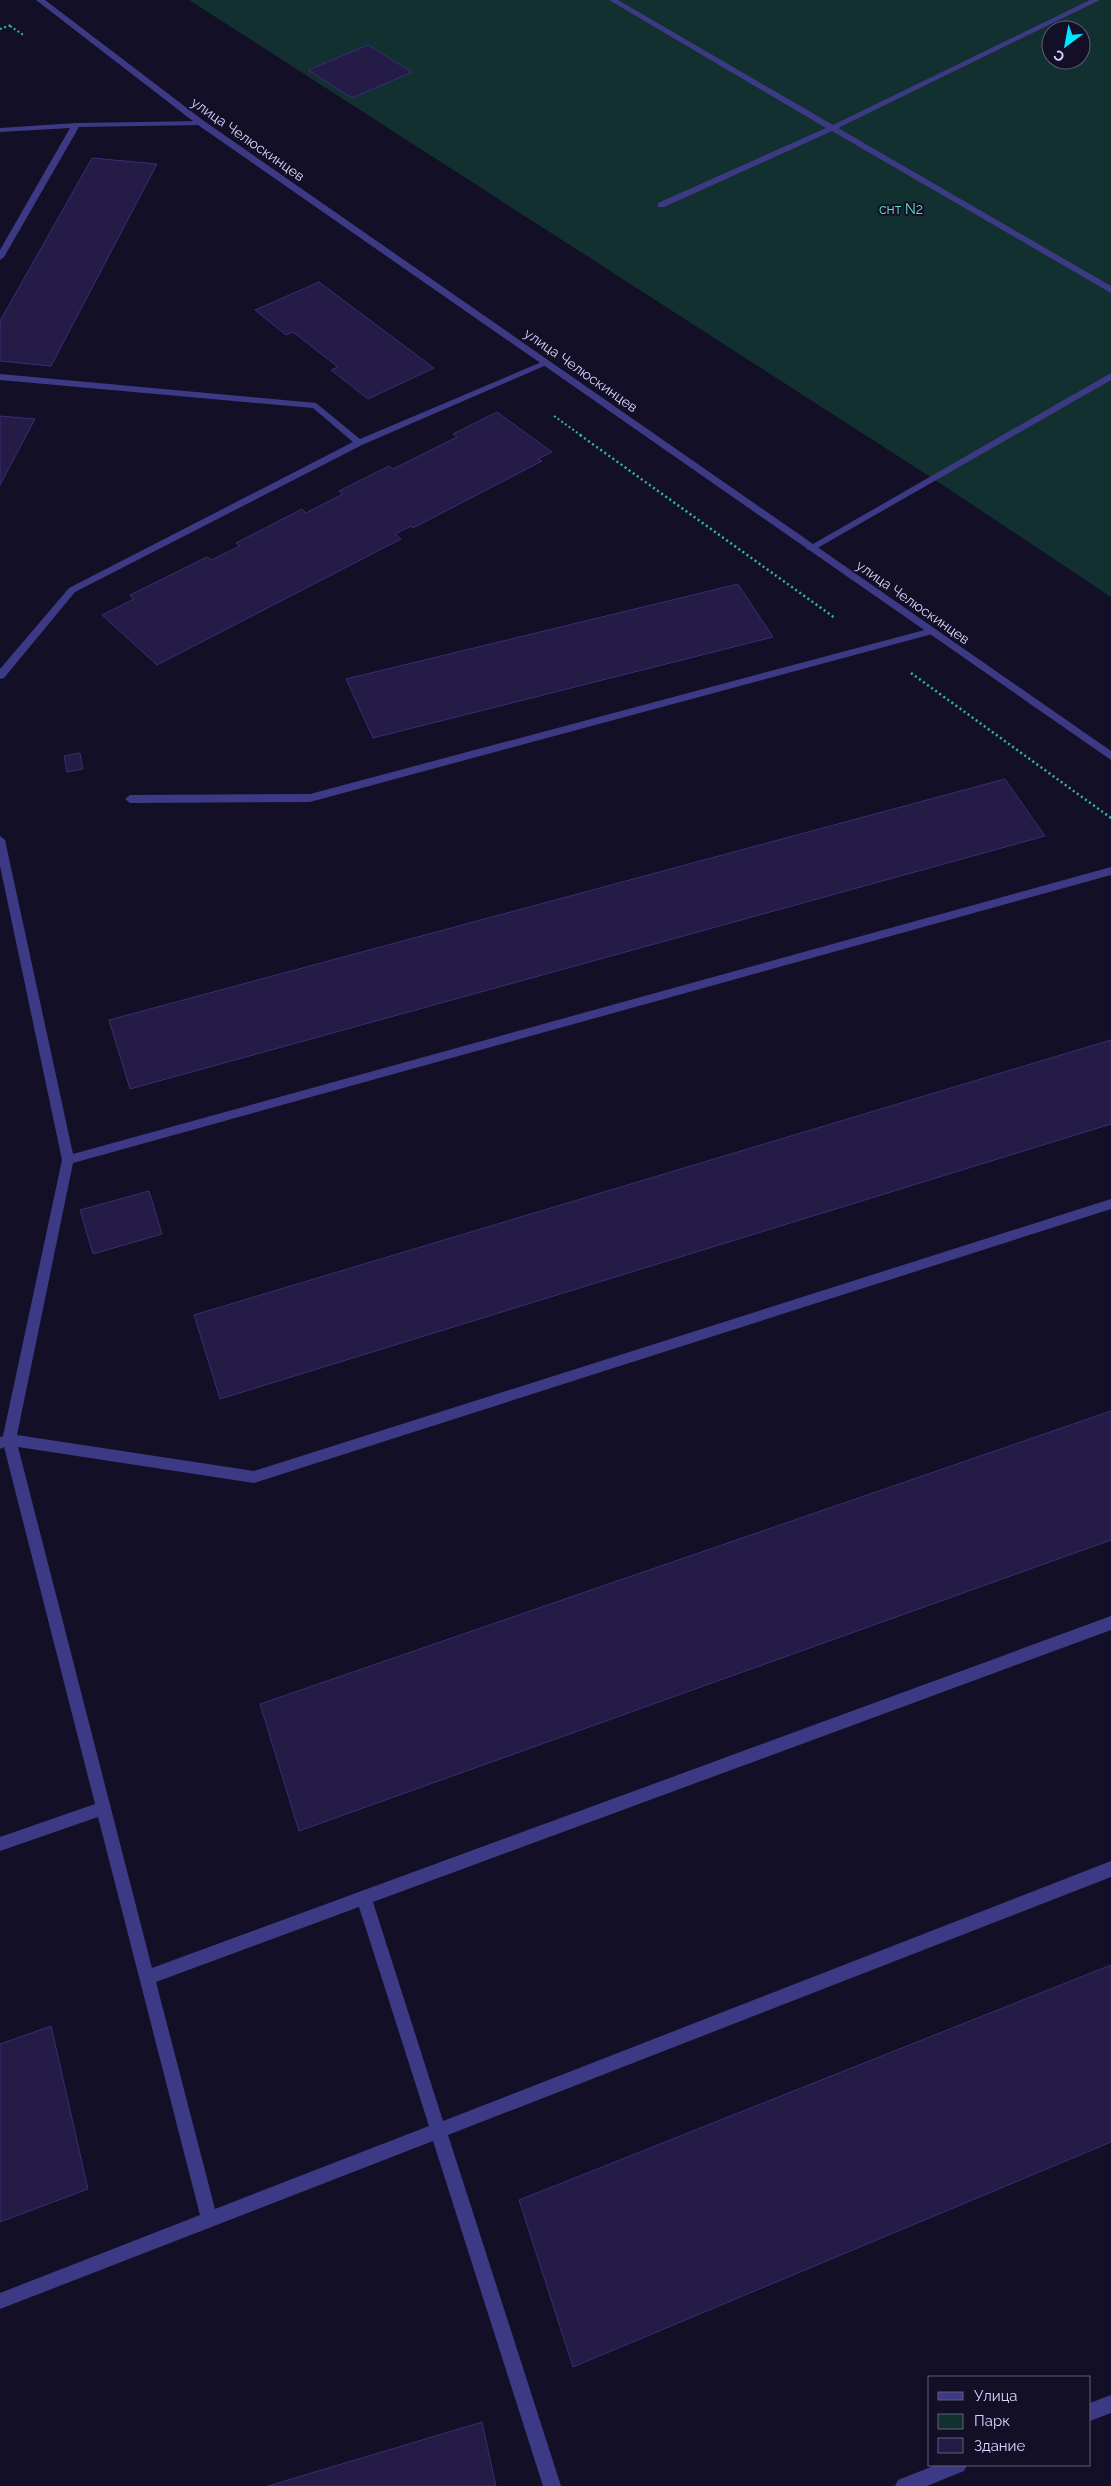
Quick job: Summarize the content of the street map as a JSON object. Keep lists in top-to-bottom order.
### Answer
{
  "streets": {
    "street": ["улица Челюскинцев"]
  },
  "parks": ["снт N2"],
  "legend": ["Улица", "Парк", "Здание"],
  "north": "bottom left"
}
